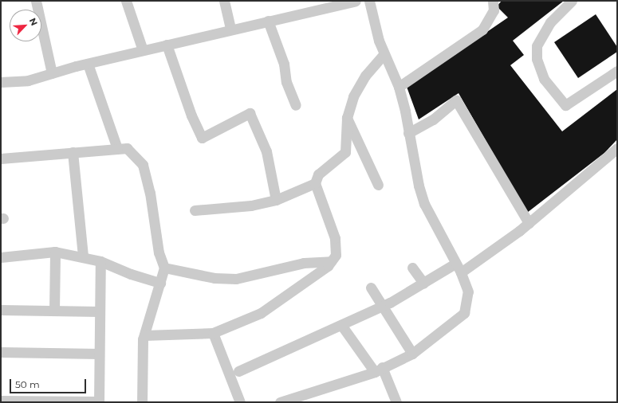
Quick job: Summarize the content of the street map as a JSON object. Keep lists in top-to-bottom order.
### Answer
{
  "scale_bar": "50 m",
  "north": "top right"
}
